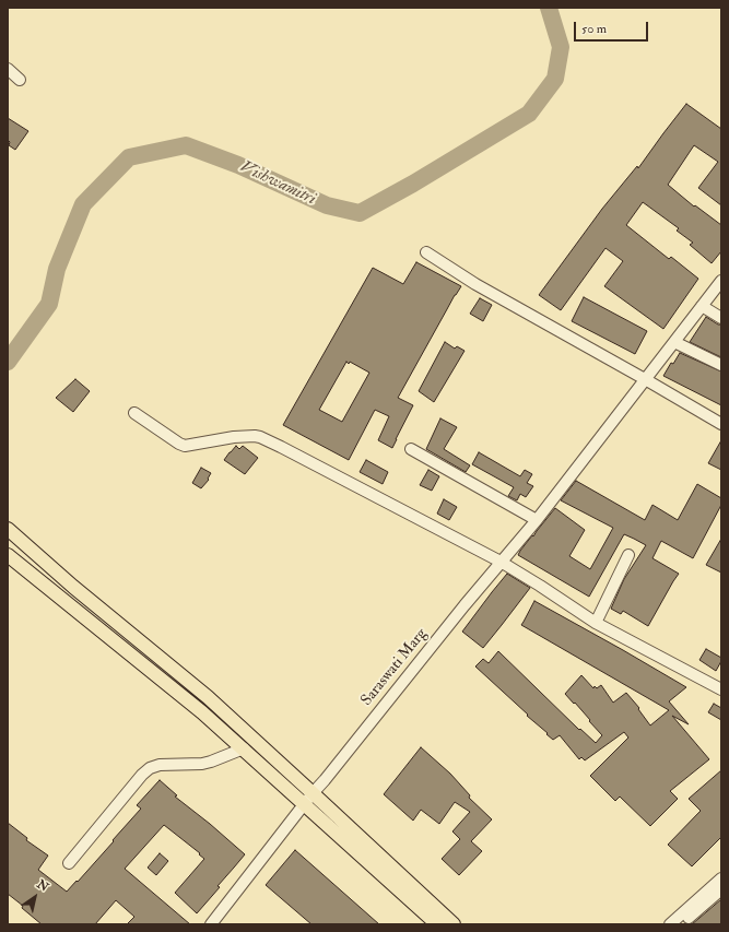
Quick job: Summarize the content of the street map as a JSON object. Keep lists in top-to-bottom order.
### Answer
{
  "streets": {
    "street": ["Saraswati Marg"]
  },
  "water": ["Vishwamitri"],
  "scale_bar": "50 m",
  "north": "top right"
}
